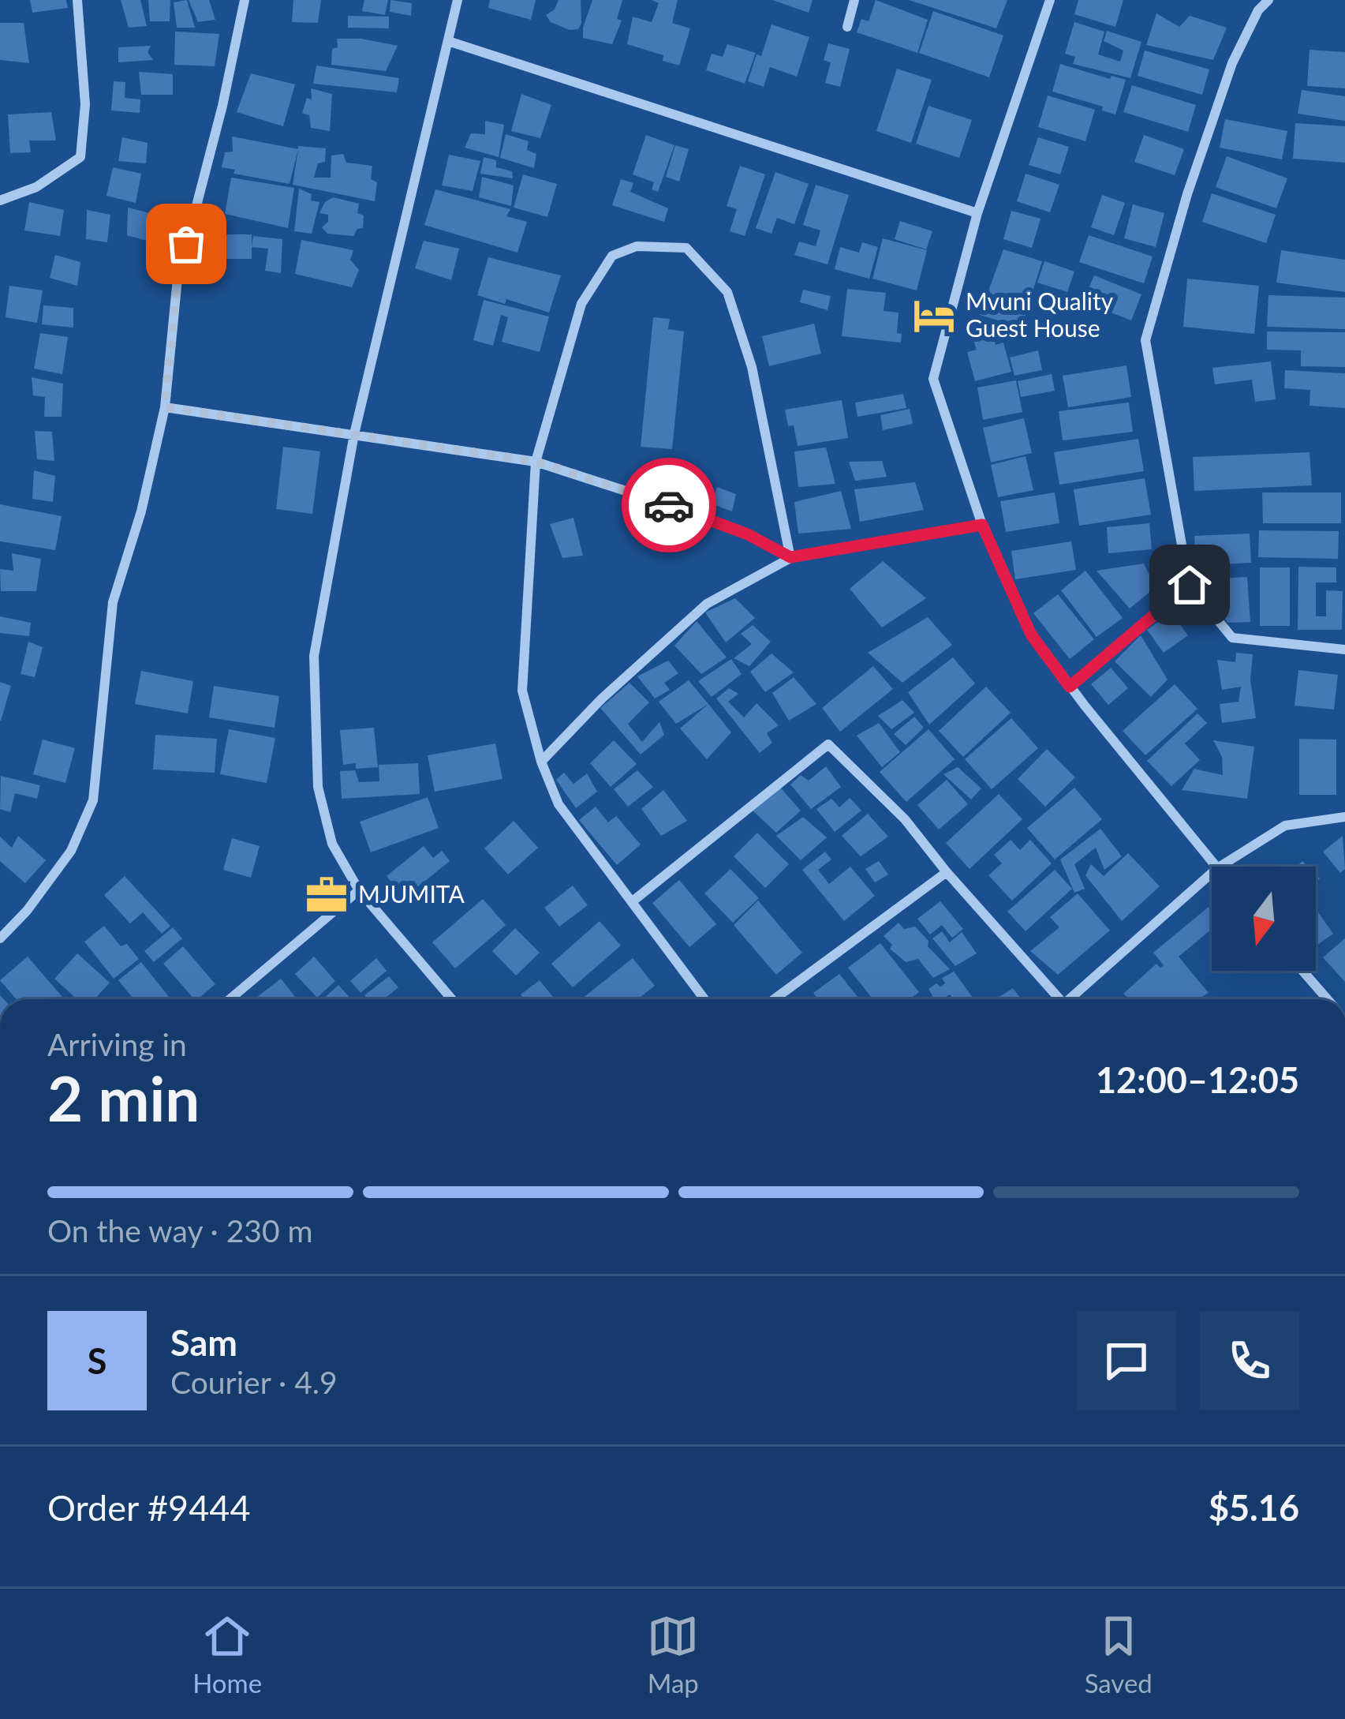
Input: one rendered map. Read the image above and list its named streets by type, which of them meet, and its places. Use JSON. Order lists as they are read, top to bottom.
{
  "places": {
    "hotel": ["Mvuni Quality Guest House"],
    "office": ["MJUMITA"]
  },
  "north": "bottom",
  "page": {
    "heading": ["2 min", "Arriving in", "12:00–12:05"],
    "panel": [
      "Sam",
      "Courier · 4.9",
      "Order #9444",
      "$5.16"
    ],
    "bar": "On the way · 230 m",
    "round": "S",
    "tabs": ["Home", "Map", "Saved"]
  }
}
